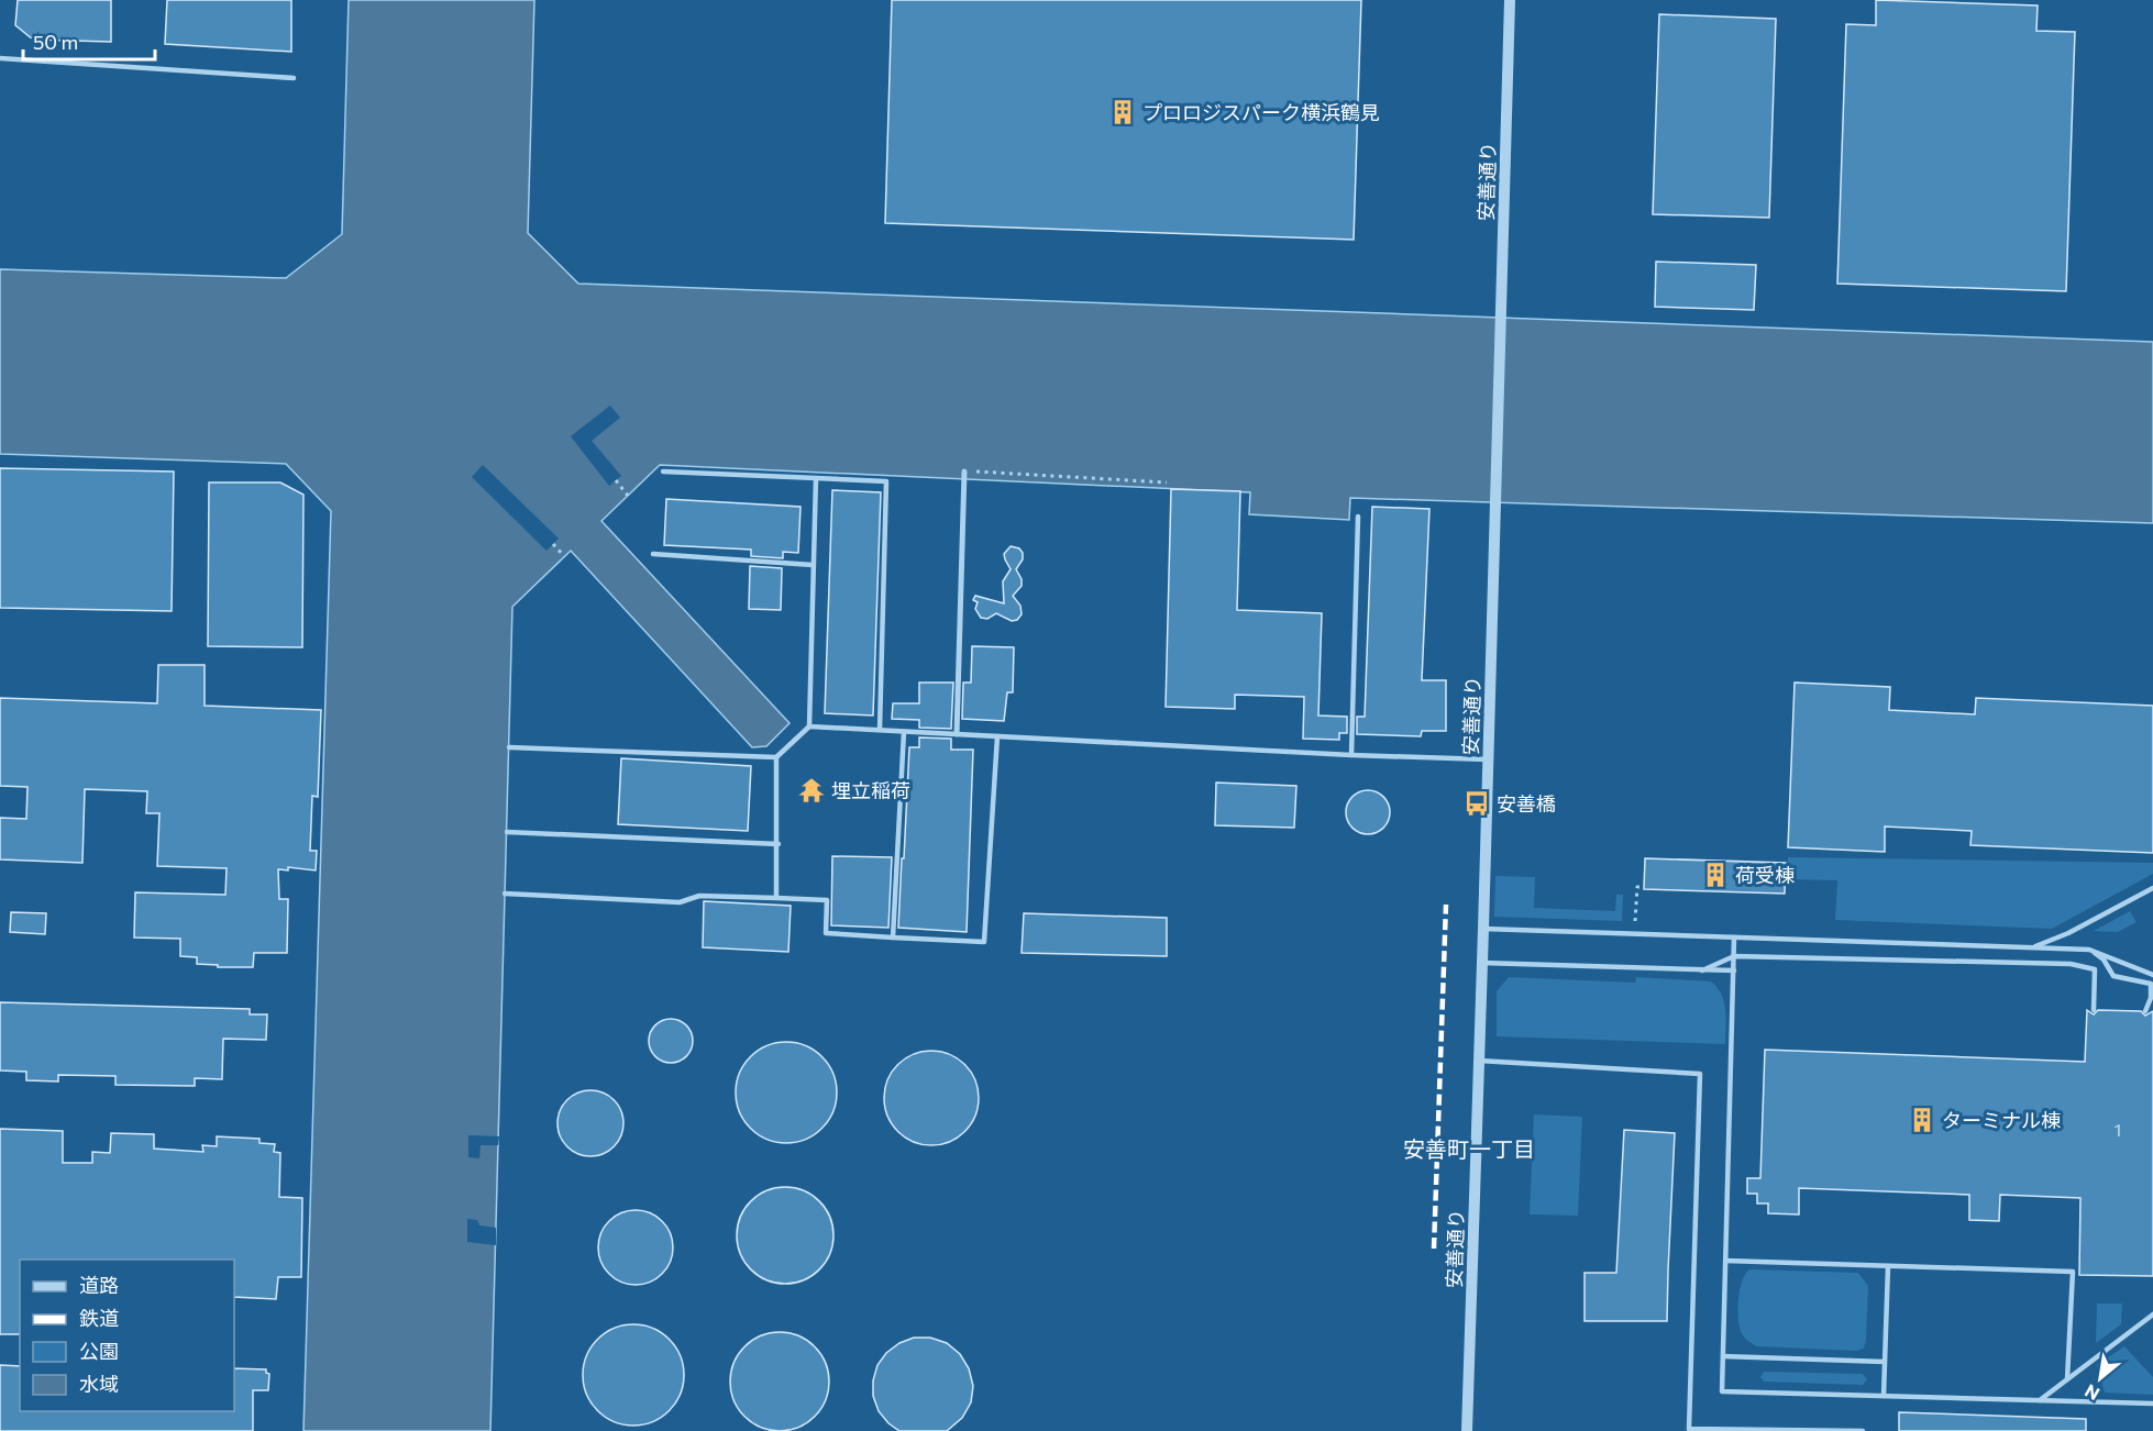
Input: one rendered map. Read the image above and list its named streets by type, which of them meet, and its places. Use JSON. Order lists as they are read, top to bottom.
{
  "streets": {
    "street": ["安善通り"]
  },
  "districts": ["安善町一丁目"],
  "places": {
    "building": ["プロロジスパーク横浜鶴見", "荷受棟", "ターミナル棟"],
    "temple": ["埋立稲荷"],
    "bus stop": ["安善橋"]
  },
  "house_numbers": ["1"],
  "legend": [
    "道路",
    "鉄道",
    "公園",
    "水域"
  ],
  "scale_bar": "50 m",
  "north": "bottom left"
}
